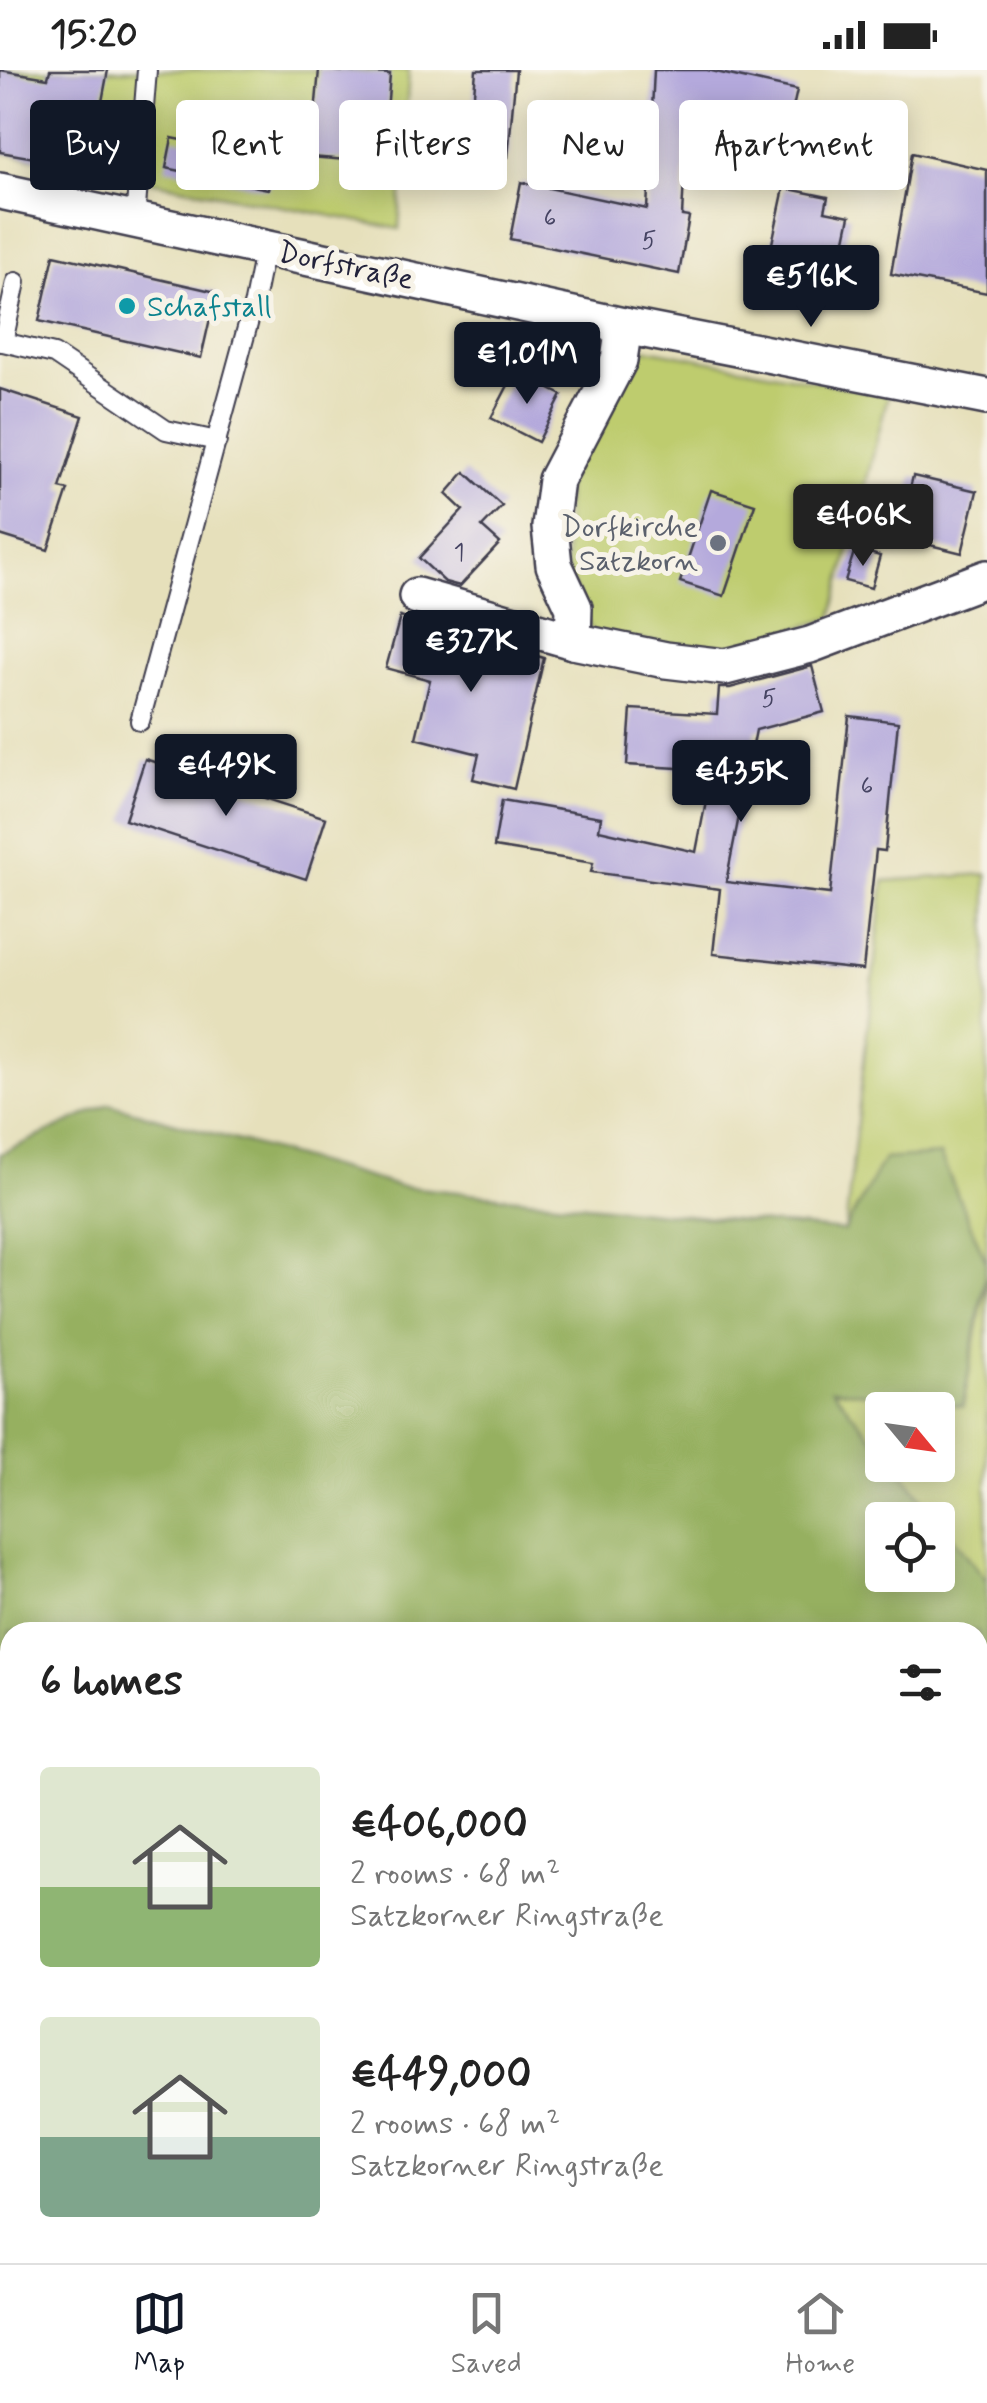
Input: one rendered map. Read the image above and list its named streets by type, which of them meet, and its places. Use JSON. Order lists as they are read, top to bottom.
{
  "streets": {
    "street": ["Dorfstraße"]
  },
  "places": ["Schafstall", "Dorfkirche Satzkorn"],
  "house_numbers": [
    "6",
    "5",
    "1",
    "5",
    "6"
  ],
  "north": "bottom right",
  "page": {
    "status": "15:20",
    "chip": [
      "Buy",
      "Rent",
      "Filters",
      "New",
      "Apartment"
    ],
    "price": [
      "€516K",
      "€1.01M",
      "€406K",
      "€327K",
      "€449K",
      "€435K"
    ],
    "heading": "6 homes",
    "list": [
      {
        "name": "€406,000",
        "note": "2 rooms · 68 m² · Satzkorner Ringstraße"
      },
      {
        "name": "€449,000",
        "note": "2 rooms · 68 m² · Satzkorner Ringstraße"
      }
    ],
    "tabs": ["Map", "Saved", "Home"]
  }
}
